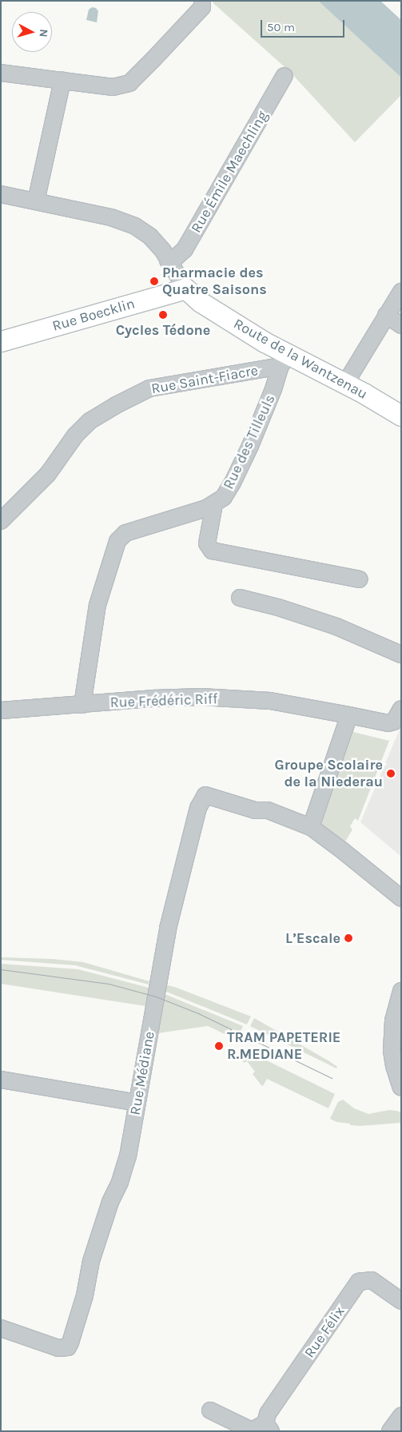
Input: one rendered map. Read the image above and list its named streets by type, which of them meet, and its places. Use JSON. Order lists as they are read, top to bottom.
{
  "streets": {
    "main road": ["Rue Boecklin", "Route de la Wantzenau"],
    "street": [
      "Rue Émile Maechling",
      "Rue Saint-Fiacre",
      "Rue des Tilleuls",
      "Rue Frédéric Riff",
      "Rue Médiane",
      "Rue Félix"
    ]
  },
  "crossings": [
    ["Rue Émile Maechling", "Route de la Wantzenau"],
    ["Rue Boecklin", "Route de la Wantzenau"],
    ["Route de la Wantzenau", "Rue Saint-Fiacre"],
    ["Route de la Wantzenau", "Rue des Tilleuls"],
    ["Rue Saint-Fiacre", "Rue des Tilleuls"],
    ["Rue des Tilleuls", "Rue Frédéric Riff"]
  ],
  "places": [
    "Pharmacie des Quatre Saisons",
    "Cycles Tédone",
    "Groupe Scolaire de la Niederau",
    "L’Escale",
    "TRAM PAPETERIE R.MEDIANE"
  ],
  "scale_bar": "50 m",
  "north": "right"
}
